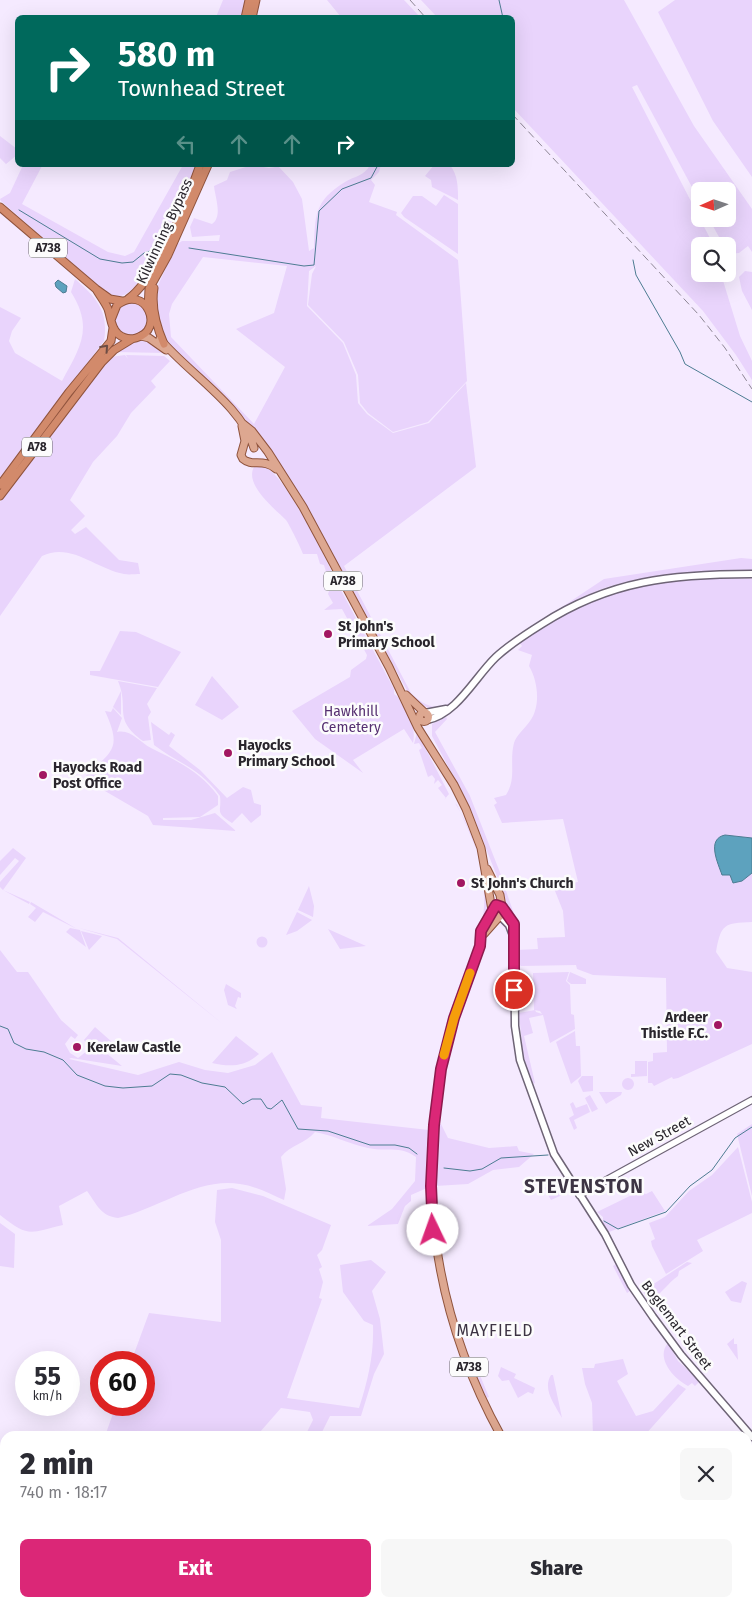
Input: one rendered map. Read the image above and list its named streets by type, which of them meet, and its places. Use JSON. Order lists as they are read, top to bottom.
{
  "streets": {
    "highway": ["Kilwinning Bypass", "A738", "A78"],
    "main road": ["Boglemart Street"],
    "street": ["New Street"]
  },
  "crossings": [
    ["Kilwinning Bypass", "A738"],
    ["Kilwinning Bypass", "A78"],
    ["A738", "A78"],
    ["A738", "Boglemart Street"],
    ["New Street", "Boglemart Street"]
  ],
  "districts": ["STEVENSTON", "MAYFIELD"],
  "parks": ["Hawkhill Cemetery"],
  "places": [
    "St John's Primary School",
    "Hayocks Primary School",
    "Hayocks Road Post Office",
    "St John's Church",
    "Ardeer Thistle F.C.",
    "Kerelaw Castle"
  ],
  "north": "left",
  "page": {
    "turn": ["580 m", "Townhead Street"],
    "speed": "55 km/h",
    "limit": "60",
    "heading": ["2 min", "740 m · 18:17"],
    "buttons": ["Exit", "Share"]
  }
}
